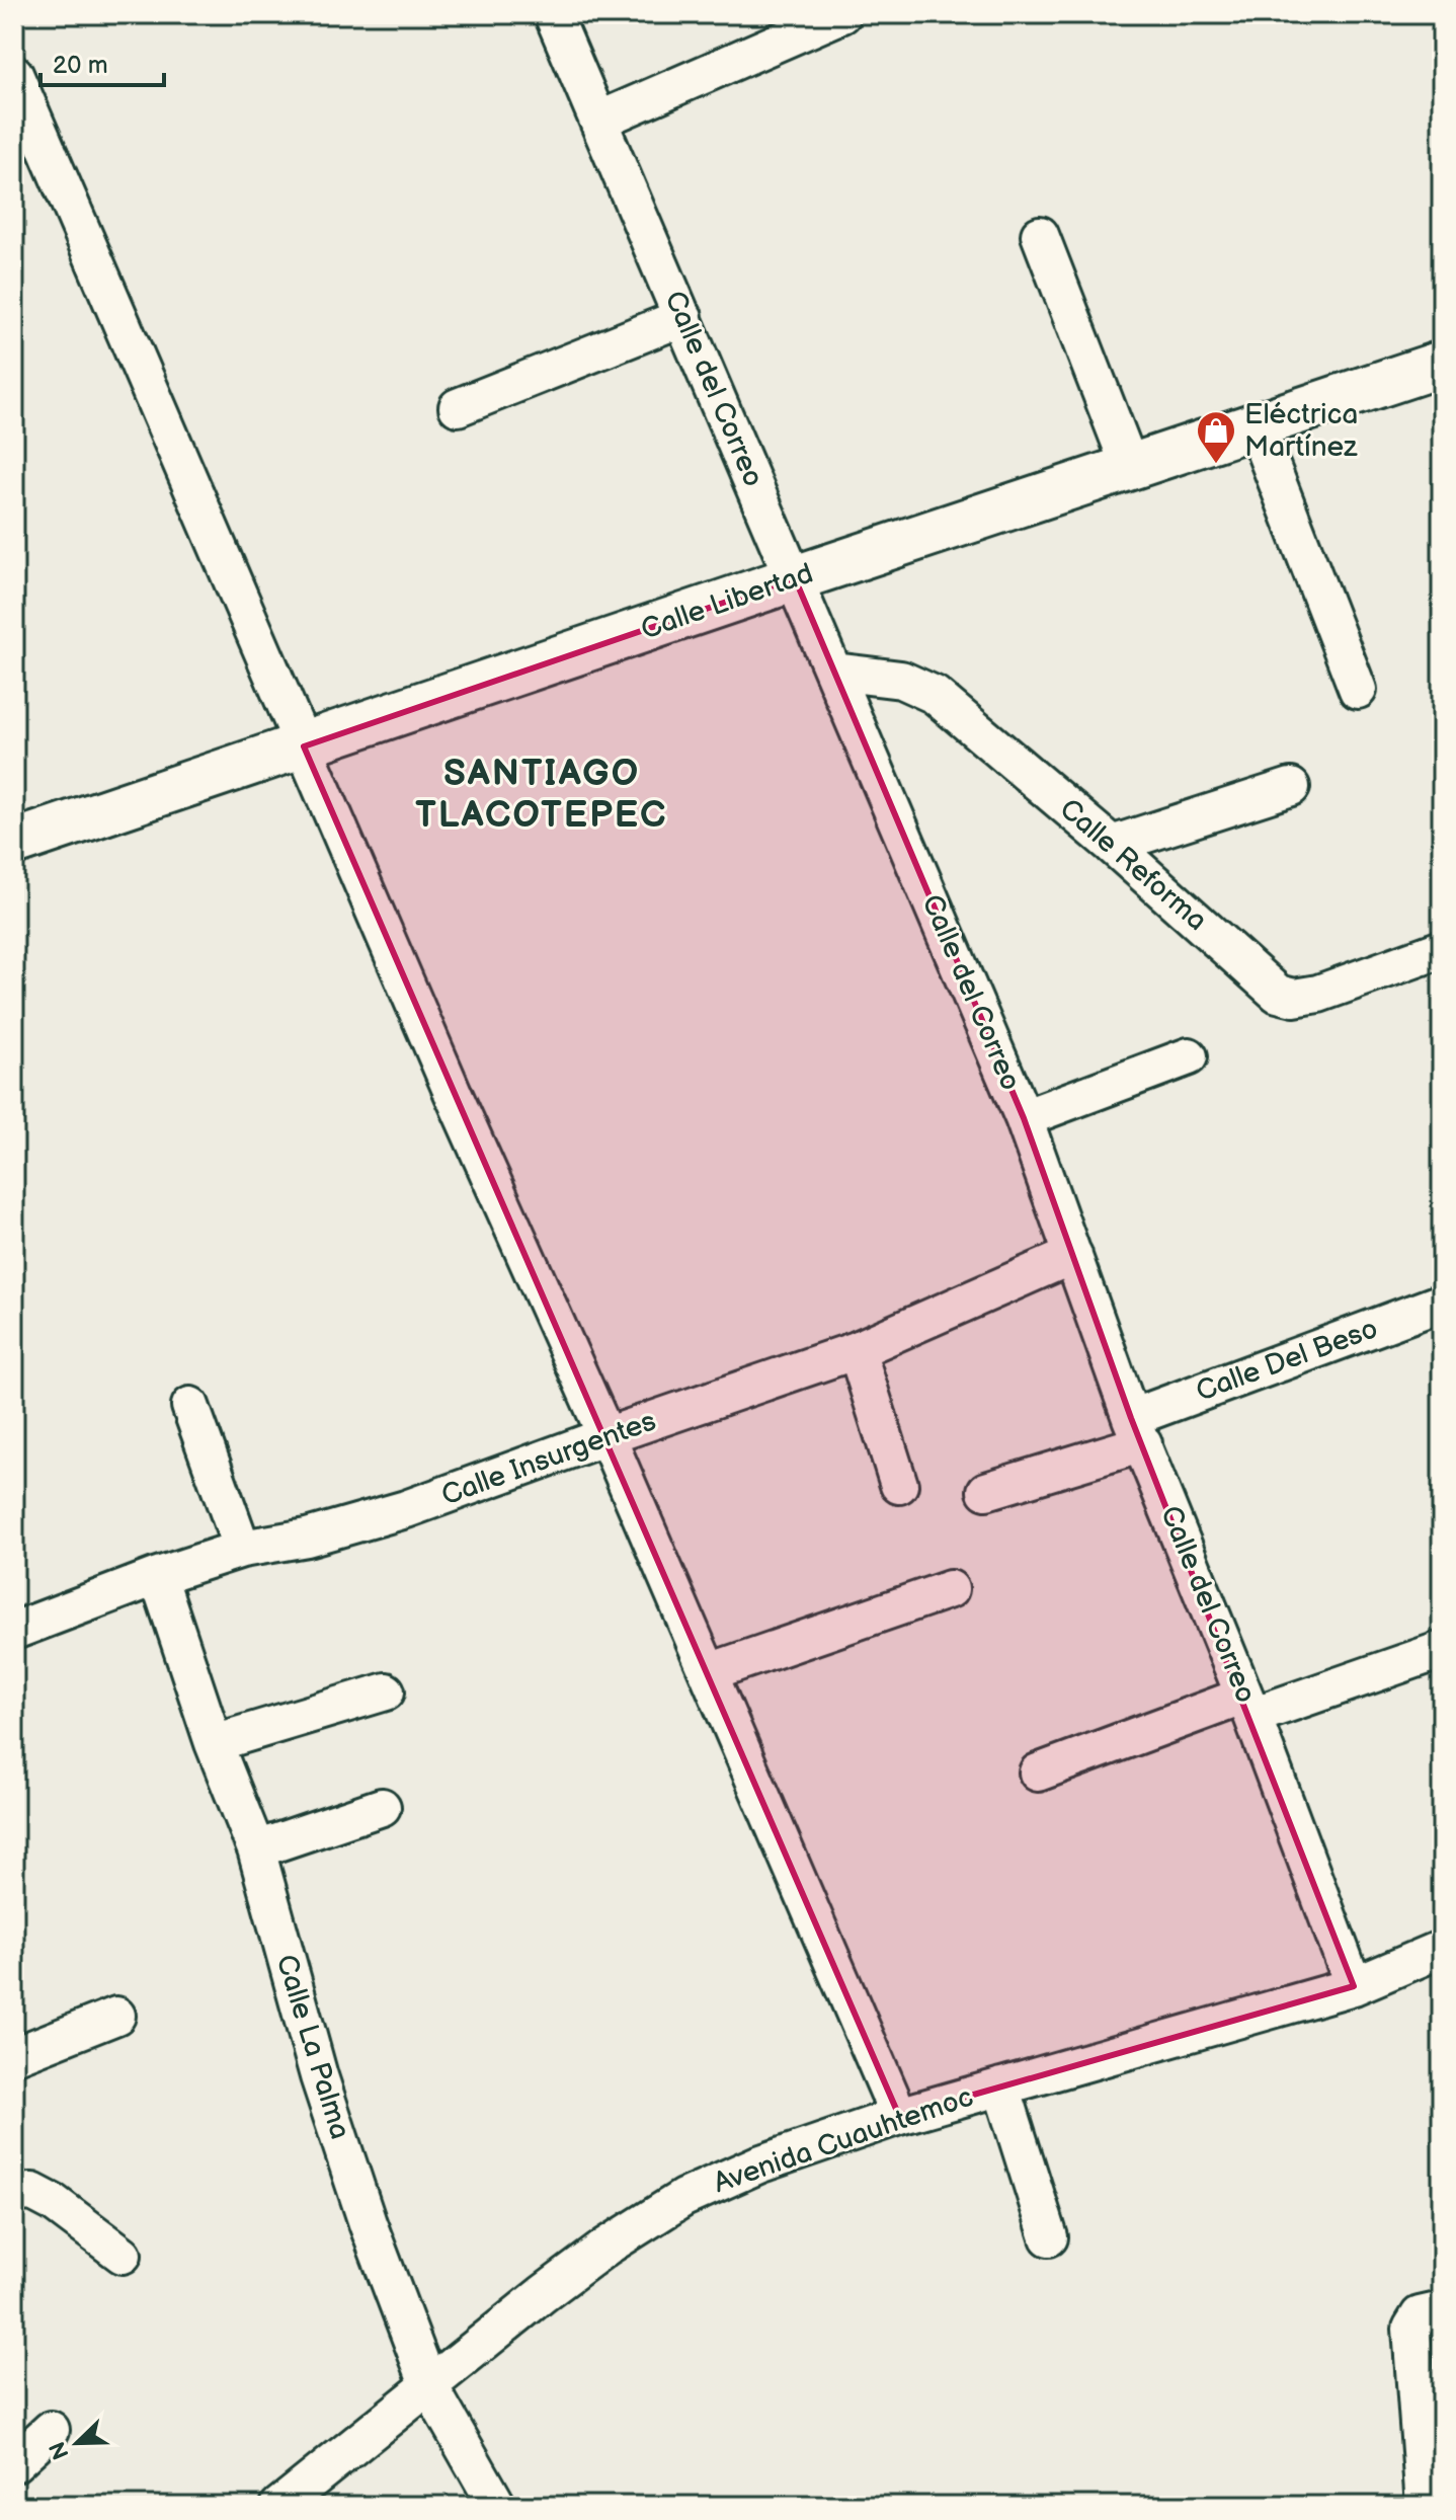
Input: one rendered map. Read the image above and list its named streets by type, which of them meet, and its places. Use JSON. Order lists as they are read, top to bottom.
{
  "streets": {
    "main road": ["Calle Libertad"],
    "street": [
      "Calle del Correo",
      "Calle Reforma",
      "Calle Del Beso",
      "Calle Insurgentes",
      "Calle La Palma",
      "Avenida Cuauhtemoc"
    ]
  },
  "crossings": [
    ["Calle del Correo", "Calle Libertad"],
    ["Calle del Correo", "Calle Reforma"],
    ["Calle del Correo", "Calle Del Beso"],
    ["Calle del Correo", "Calle Insurgentes"],
    ["Calle del Correo", "Avenida Cuauhtemoc"],
    ["Calle Insurgentes", "Calle La Palma"],
    ["Calle La Palma", "Avenida Cuauhtemoc"]
  ],
  "districts": ["SANTIAGO TLACOTEPEC"],
  "places": {
    "shop": ["Eléctrica Martínez"]
  },
  "scale_bar": "20 m",
  "north": "bottom left"
}
